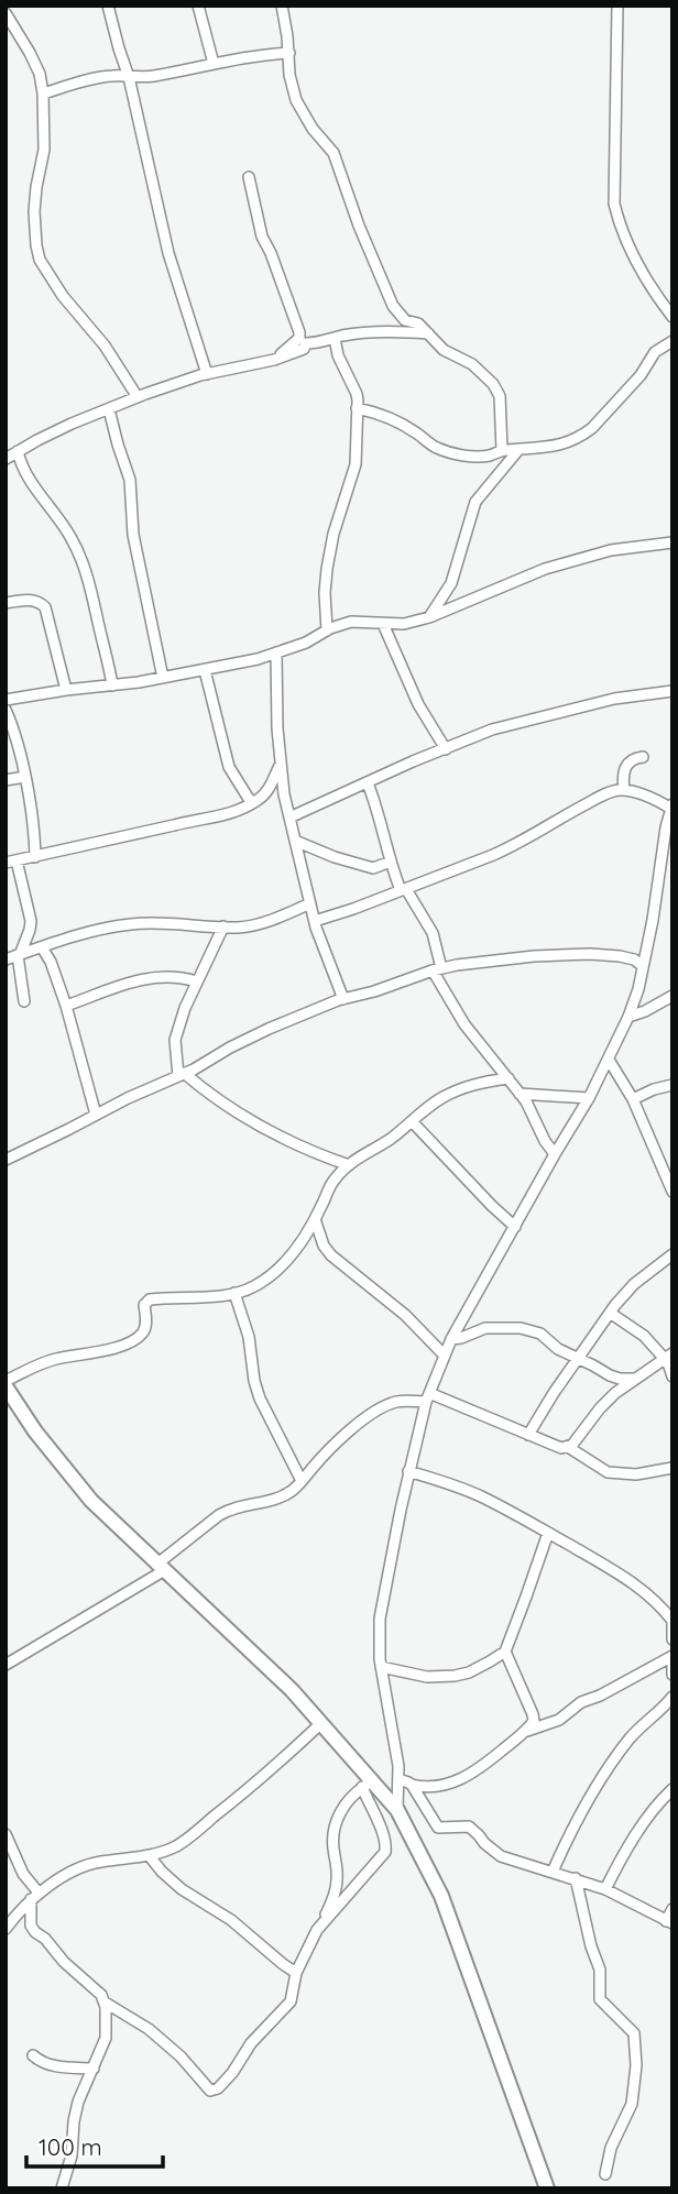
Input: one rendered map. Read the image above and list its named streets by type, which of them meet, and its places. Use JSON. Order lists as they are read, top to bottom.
{
  "scale_bar": "100 m"
}
